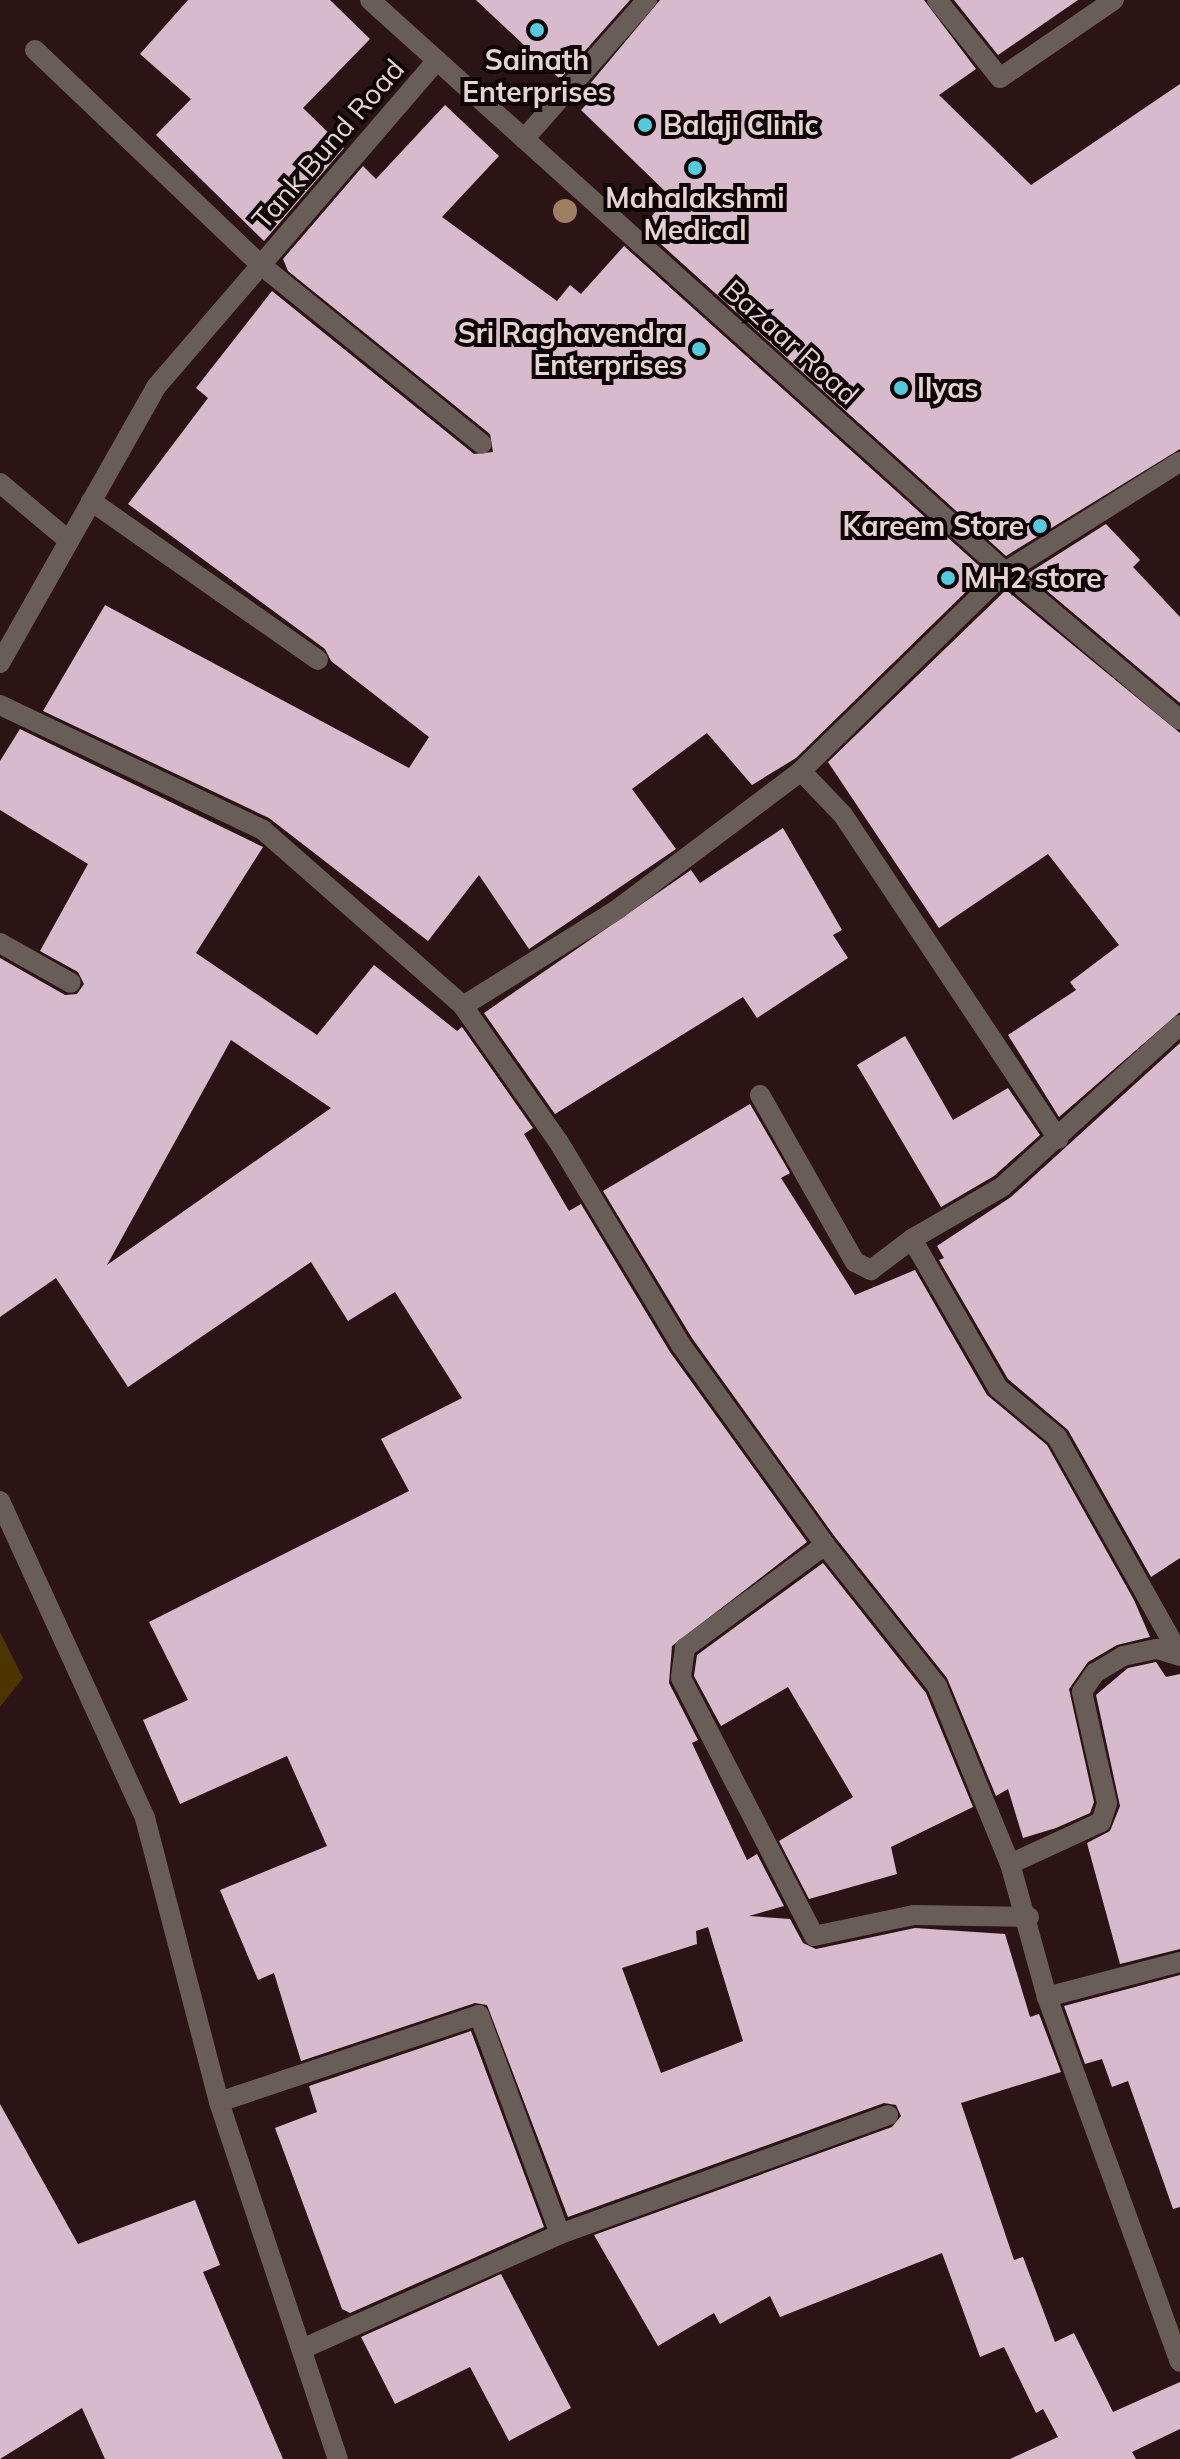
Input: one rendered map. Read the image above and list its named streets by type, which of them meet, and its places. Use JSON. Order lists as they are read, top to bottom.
{
  "streets": {
    "street": ["Tank Bund Road", "Bazaar Road"]
  },
  "crossings": [
    ["Tank Bund Road", "Bazaar Road"]
  ],
  "places": [
    "Sainath Enterprises",
    "Balaji Clinic",
    "Mahalakshmi Medical",
    "Sri Raghavendra Enterprises",
    "Ilyas",
    "Kareem Store",
    "MH2 store"
  ]
}
